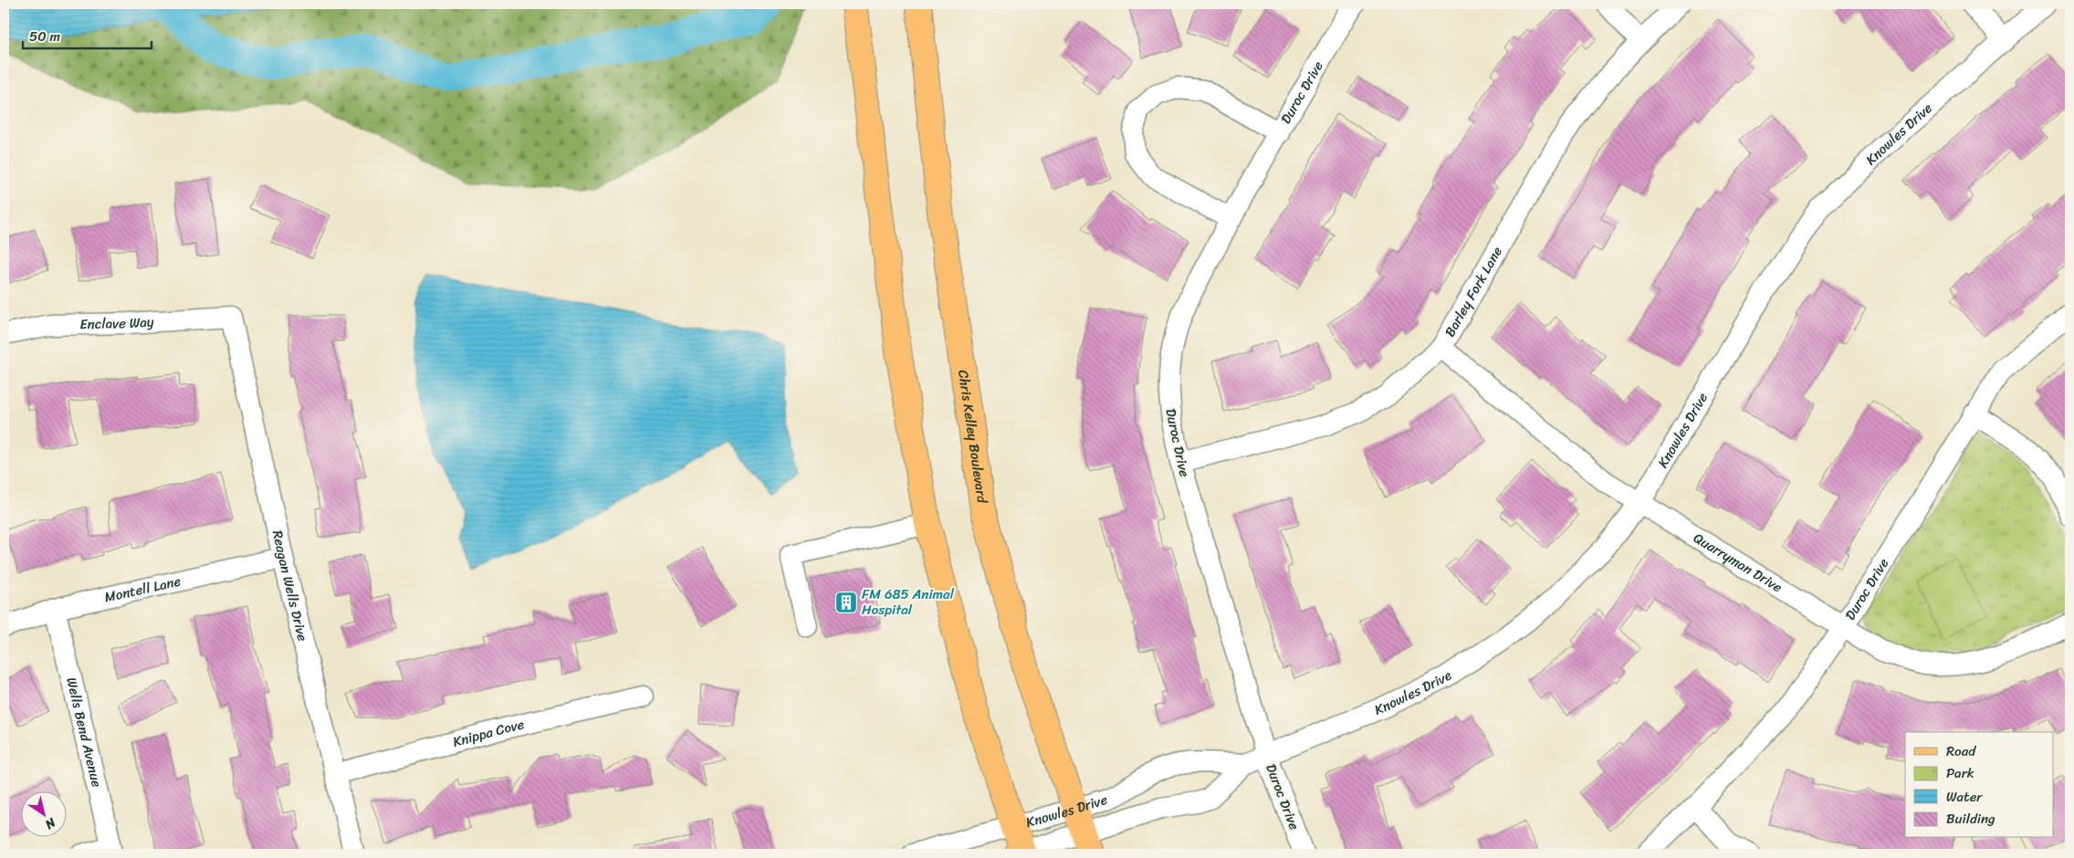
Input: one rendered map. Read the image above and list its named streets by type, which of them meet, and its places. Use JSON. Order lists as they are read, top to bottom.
{
  "streets": {
    "main road": ["Chris Kelley Boulevard"],
    "street": [
      "Duroc Drive",
      "Knowles Drive",
      "Barley Fork Lane",
      "Enclave Way",
      "Quarryman Drive",
      "Reagan Wells Drive",
      "Montell Lane",
      "Wells Bend Avenue",
      "Knippa Cove"
    ]
  },
  "crossings": [
    ["Duroc Drive", "Knowles Drive"],
    ["Duroc Drive", "Barley Fork Lane"],
    ["Duroc Drive", "Quarryman Drive"],
    ["Knowles Drive", "Chris Kelley Boulevard"],
    ["Knowles Drive", "Quarryman Drive"],
    ["Barley Fork Lane", "Quarryman Drive"],
    ["Enclave Way", "Reagan Wells Drive"],
    ["Reagan Wells Drive", "Montell Lane"],
    ["Reagan Wells Drive", "Knippa Cove"],
    ["Montell Lane", "Wells Bend Avenue"]
  ],
  "places": {
    "building": ["FM 685 Animal Hospital"]
  },
  "legend": [
    "Road",
    "Park",
    "Water",
    "Building"
  ],
  "scale_bar": "50 m",
  "north": "bottom right"
}
